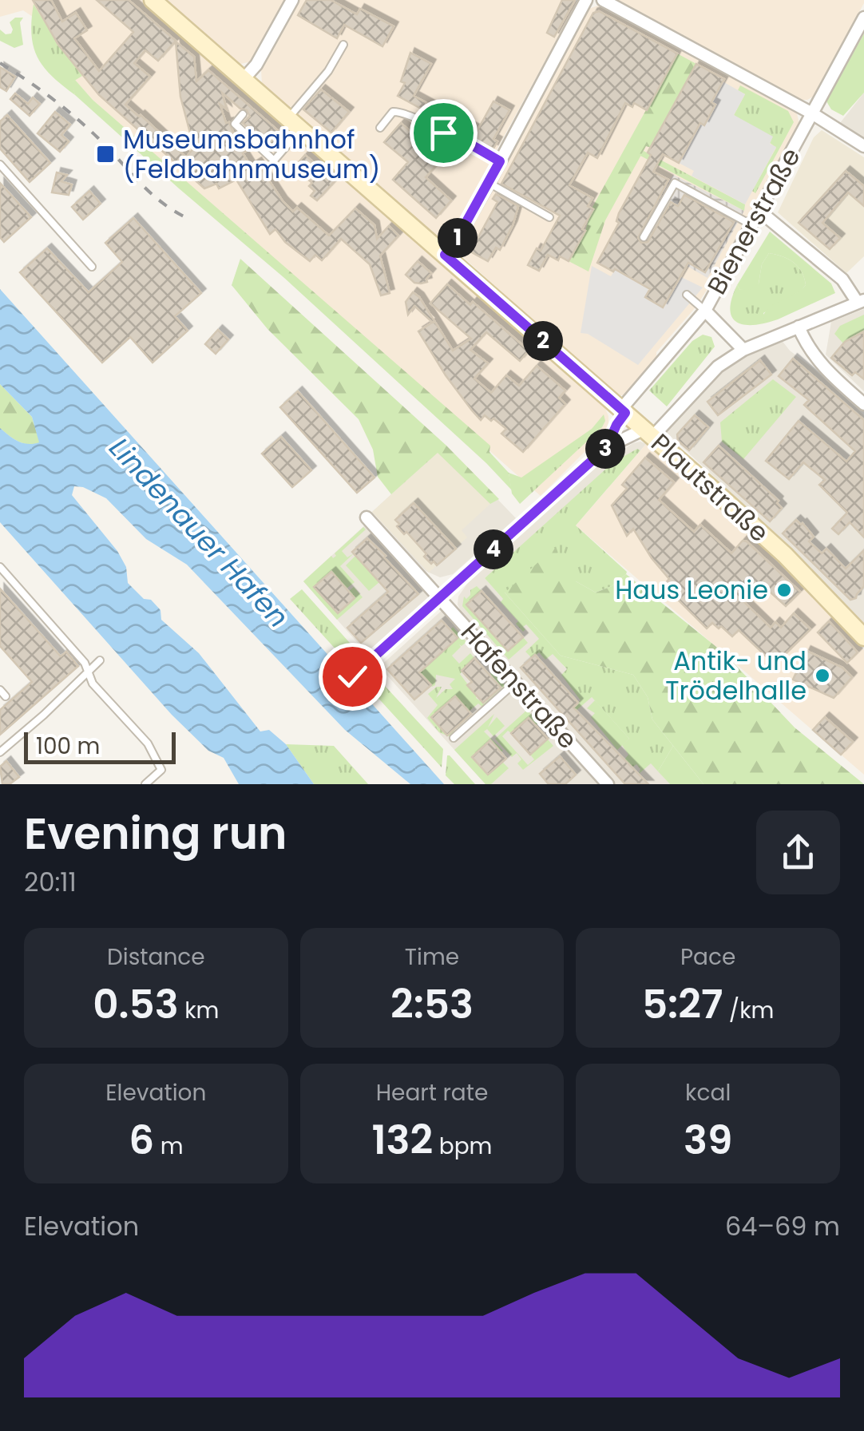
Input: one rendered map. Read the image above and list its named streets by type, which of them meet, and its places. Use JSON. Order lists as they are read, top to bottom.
{
  "streets": {
    "main road": ["Plautstraße"],
    "street": ["Bienerstraße", "Hafenstraße"]
  },
  "crossings": [
    ["Bienerstraße", "Plautstraße"]
  ],
  "water": ["Lindenauer Hafen"],
  "places": {
    "transit": ["Museumsbahnhof (Feldbahnmuseum)"],
    "other": ["Haus Leonie", "Antik- und Trödelhalle"]
  },
  "scale_bar": "100 m",
  "page": {
    "pins": [
      "1",
      "2",
      "3",
      "4"
    ],
    "scale": "100 m",
    "heading": ["Evening run", "20:11"],
    "stats": [
      ["Distance", "0.53 km"],
      ["Time", "2:53"],
      ["Pace", "5:27 /km"],
      ["Elevation", "6 m"],
      ["Heart rate", "132 bpm"],
      ["kcal", "39"]
    ],
    "chart": ["Elevation", "64–69 m"]
  }
}
